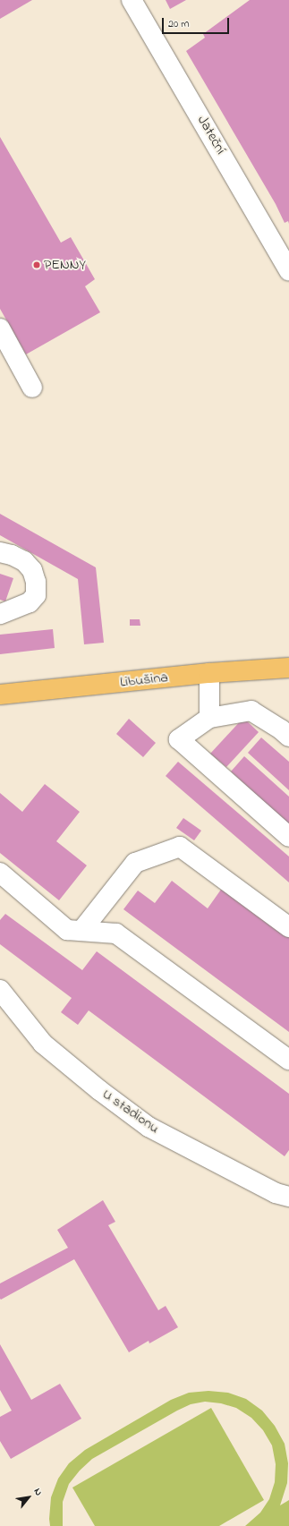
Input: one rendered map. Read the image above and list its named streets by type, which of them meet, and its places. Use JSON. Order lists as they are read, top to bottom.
{
  "streets": {
    "main road": ["Libušina"],
    "street": ["Jateční", "U stadionu"]
  },
  "places": ["PENNY"],
  "scale_bar": "20 m",
  "north": "top right"
}
